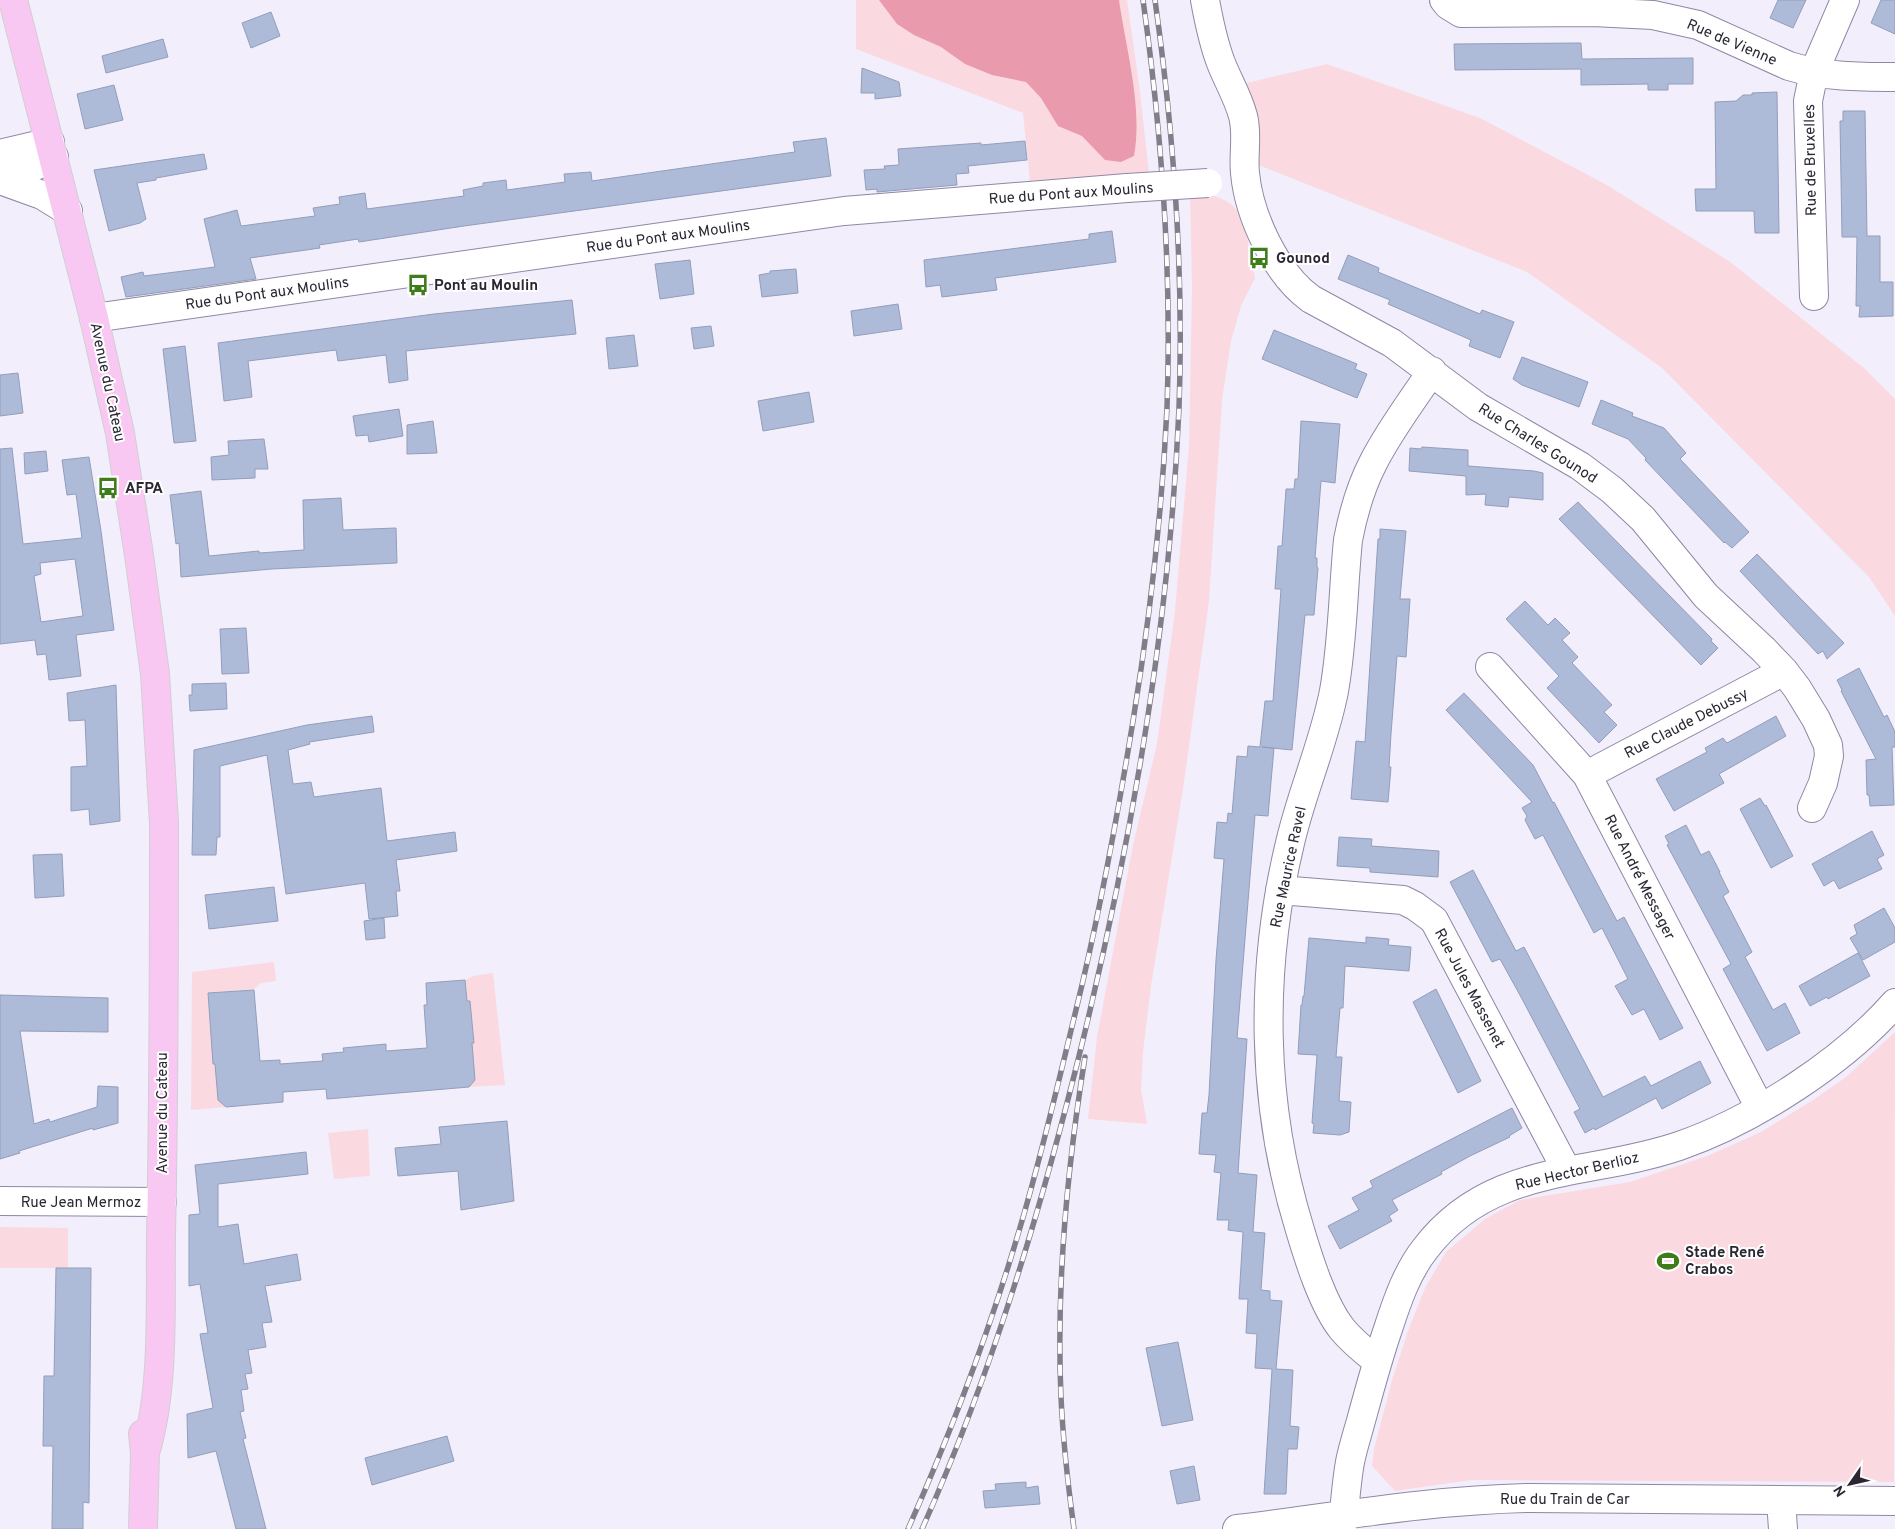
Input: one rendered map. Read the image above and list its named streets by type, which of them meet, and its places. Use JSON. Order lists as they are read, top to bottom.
{
  "streets": {
    "main road": ["Avenue du Cateau"],
    "street": [
      "Rue de Vienne",
      "Rue de Bruxelles",
      "Rue du Pont aux Moulins",
      "Rue Charles Gounod",
      "Rue Claude Debussy",
      "Rue Maurice Ravel",
      "Rue André Messager",
      "Rue Jules Massenet",
      "Rue Hector Berlioz",
      "Rue Jean Mermoz",
      "Rue du Train de Car"
    ]
  },
  "crossings": [
    ["Rue de Vienne", "Rue de Bruxelles"],
    ["Rue du Pont aux Moulins", "Avenue du Cateau"],
    ["Rue du Pont aux Moulins", "Rue Charles Gounod"],
    ["Avenue du Cateau", "Rue Jean Mermoz"],
    ["Rue Charles Gounod", "Rue Claude Debussy"],
    ["Rue Charles Gounod", "Rue Maurice Ravel"],
    ["Rue Claude Debussy", "Rue André Messager"],
    ["Rue Maurice Ravel", "Rue Jules Massenet"],
    ["Rue Maurice Ravel", "Rue Hector Berlioz"],
    ["Rue André Messager", "Rue Hector Berlioz"],
    ["Rue Jules Massenet", "Rue Hector Berlioz"],
    ["Rue Hector Berlioz", "Rue du Train de Car"]
  ],
  "places": {
    "bus stop": ["Gounod", "Pont au Moulin", "AFPA"],
    "sports": ["Stade René Crabos"]
  },
  "north": "bottom left"
}
